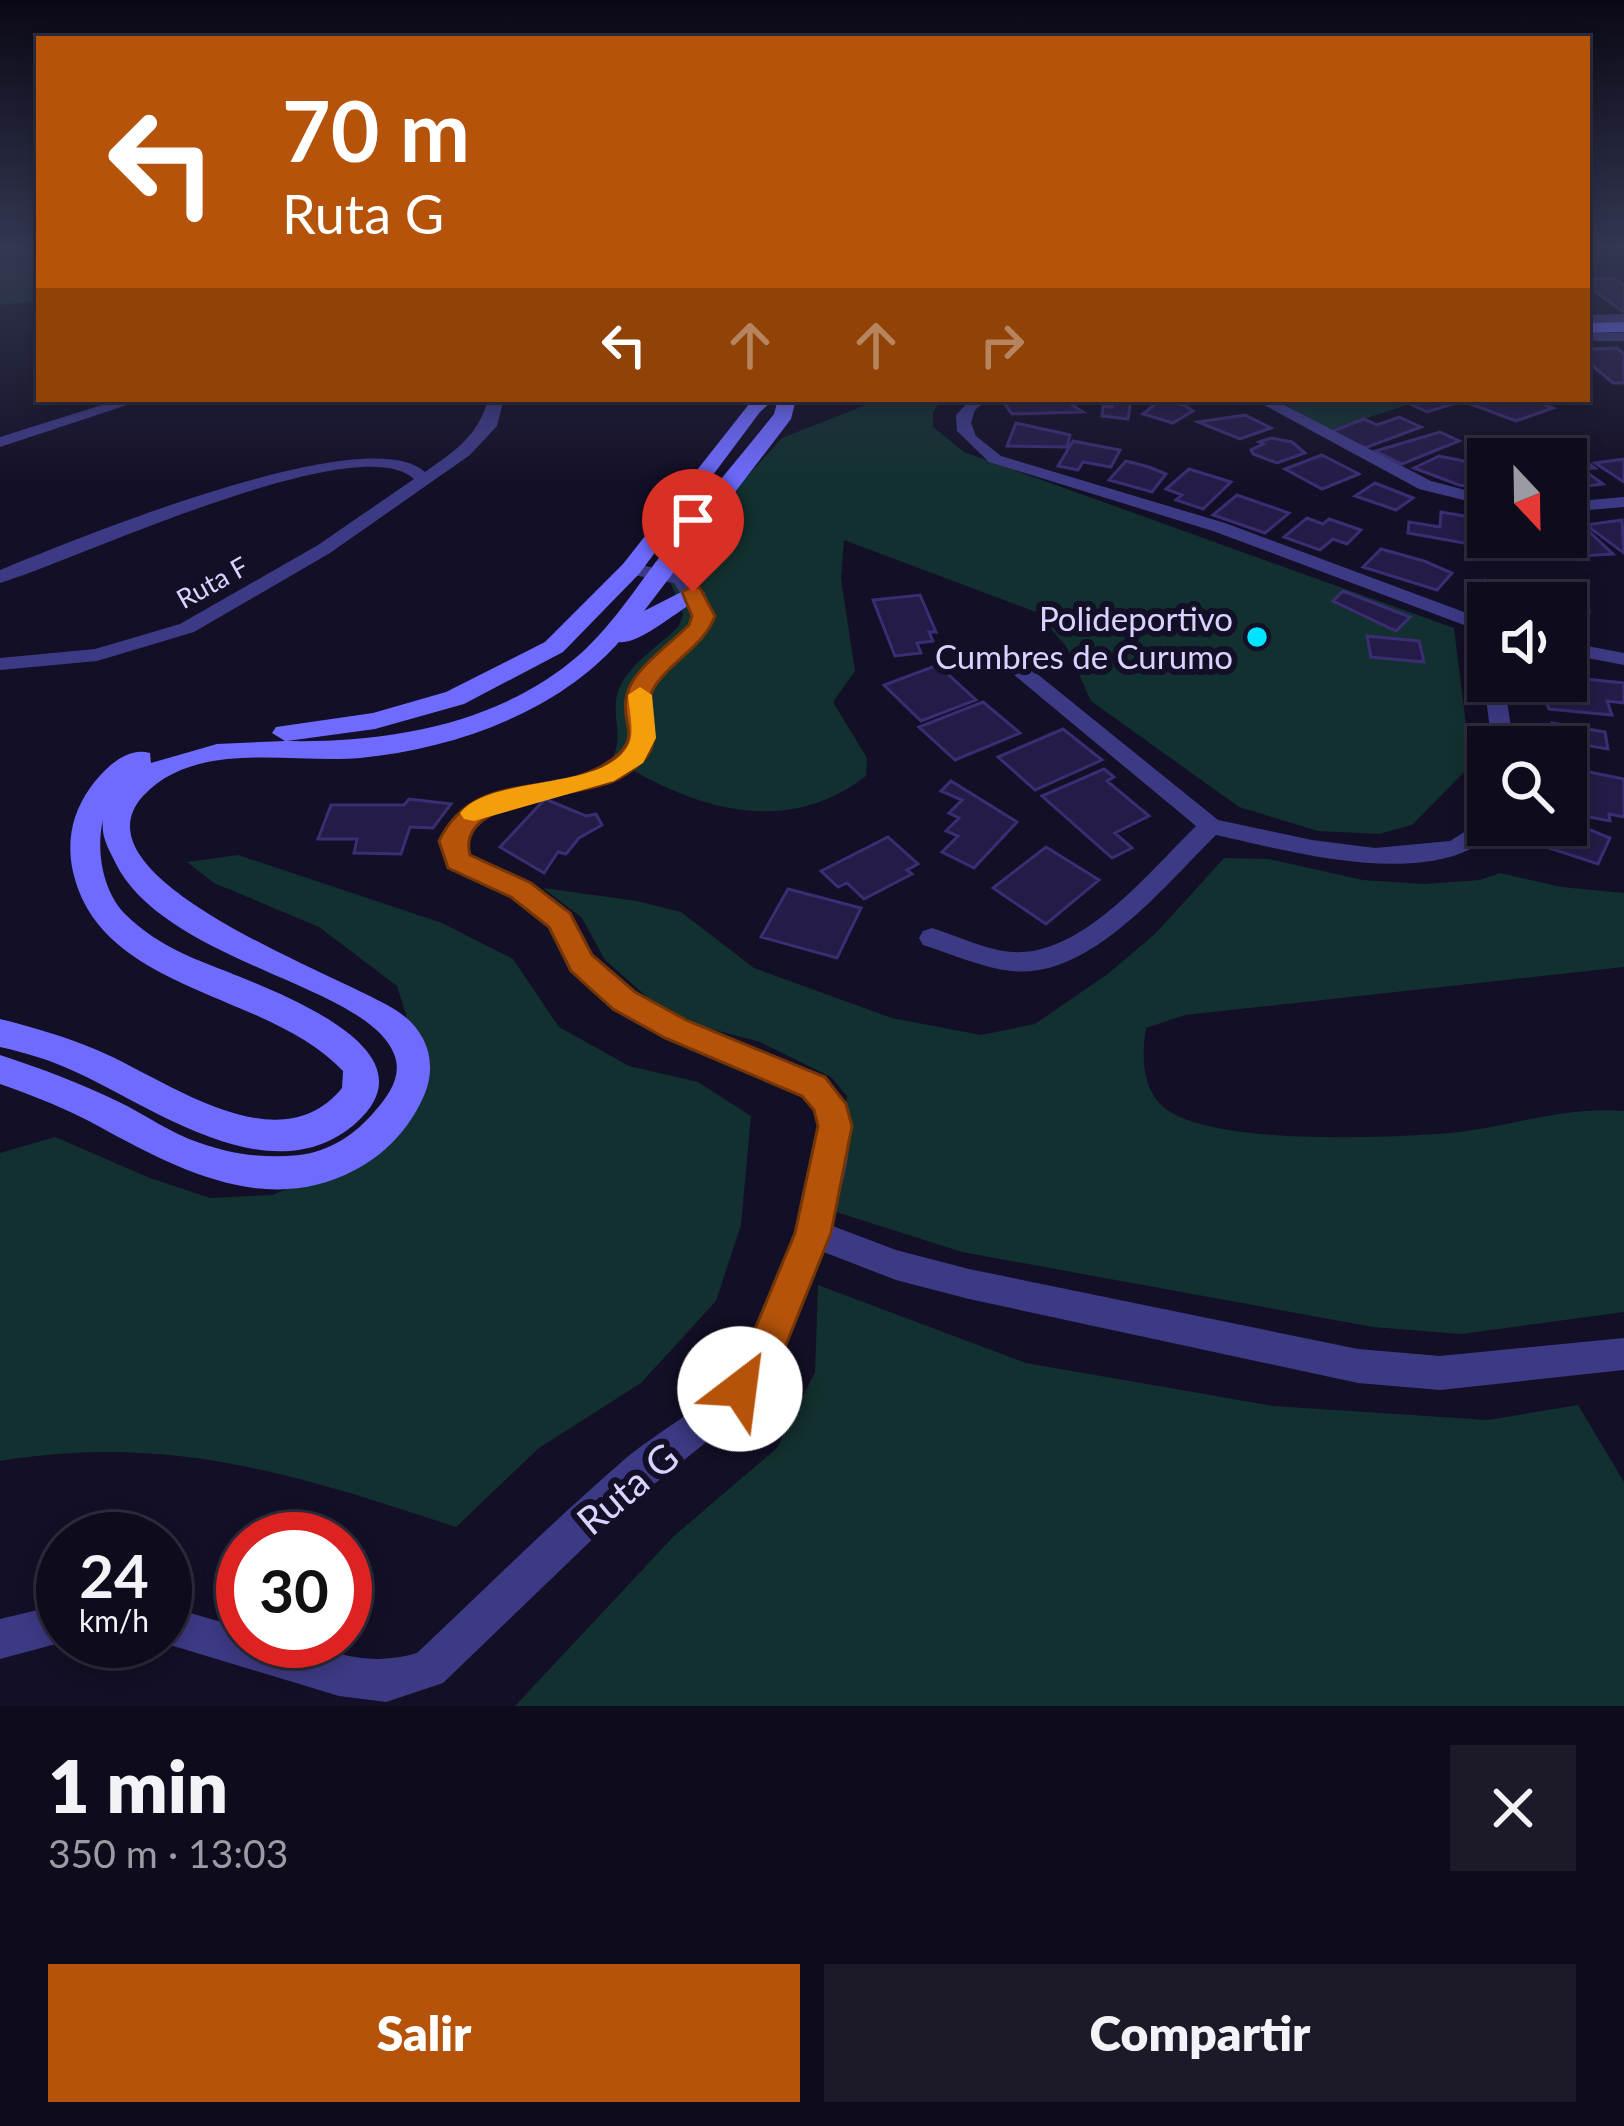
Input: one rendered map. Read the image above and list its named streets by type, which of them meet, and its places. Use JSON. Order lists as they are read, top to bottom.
{
  "streets": {
    "street": ["Ruta F", "Ruta G"]
  },
  "places": ["Polideportivo Cumbres de Curumo"],
  "north": "bottom",
  "page": {
    "turn": ["70 m", "Ruta G"],
    "speed": "24 km/h",
    "limit": "30",
    "heading": ["1 min", "350 m · 13:03"],
    "buttons": ["Salir", "Compartir"]
  }
}
